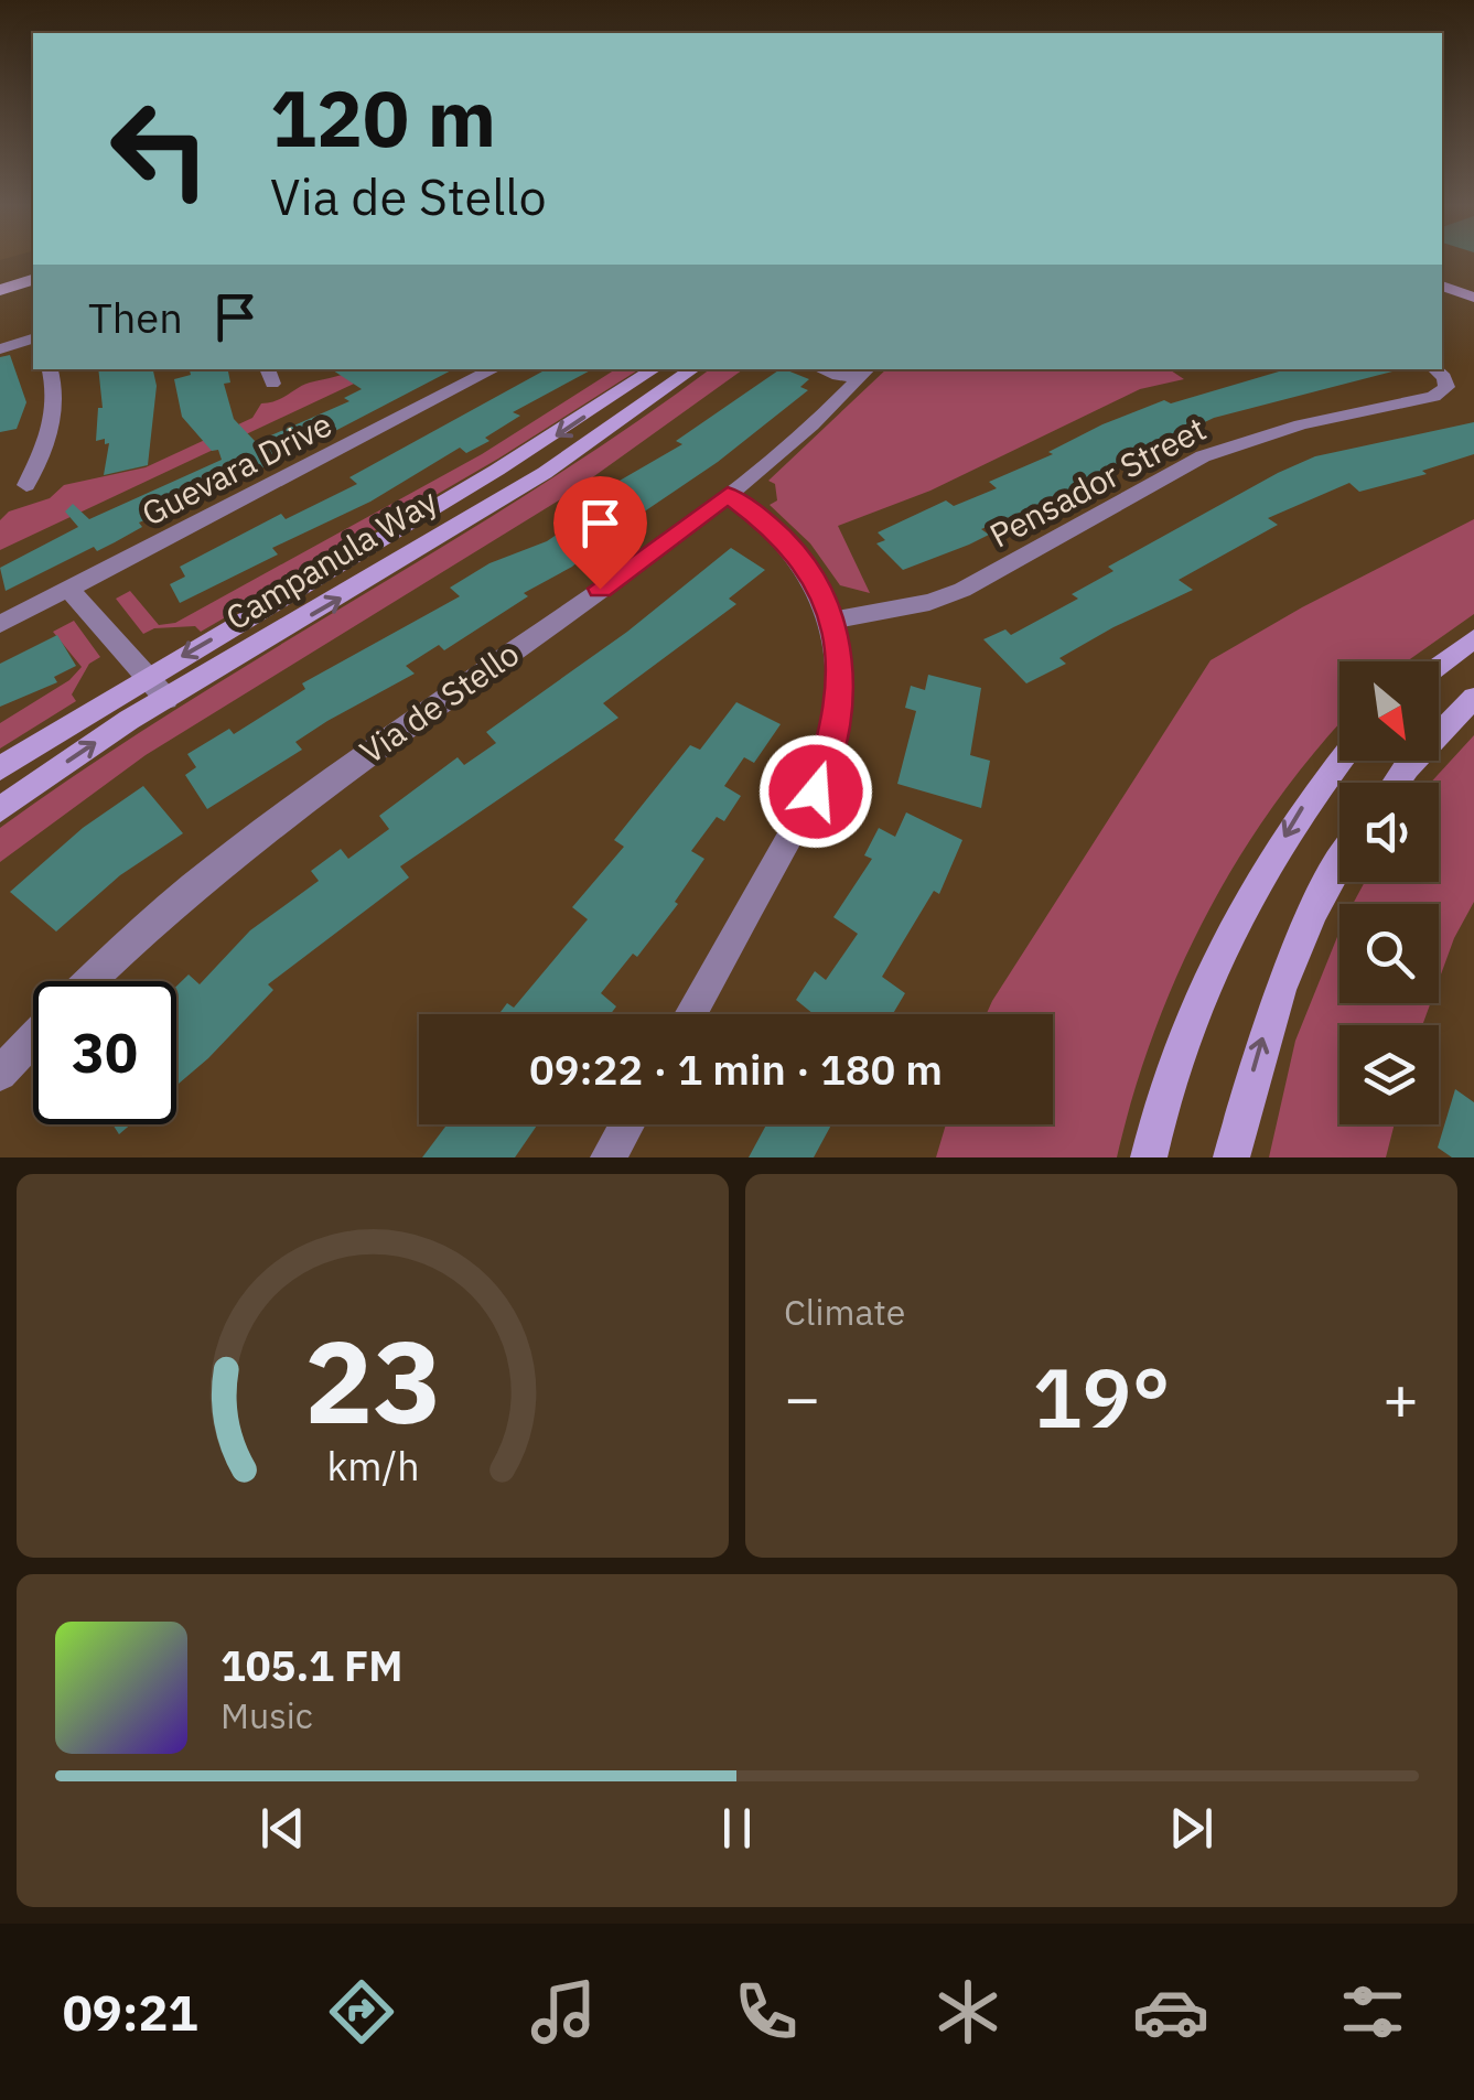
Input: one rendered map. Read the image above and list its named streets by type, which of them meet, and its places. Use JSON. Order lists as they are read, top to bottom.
{
  "streets": {
    "street": [
      "Guevara Drive",
      "Pensador Street",
      "Campanula Way",
      "Via de Stello"
    ]
  },
  "north": "bottom right",
  "page": {
    "turn": ["120 m", "Via de Stello"],
    "then": "Then",
    "limit": "30",
    "trip": "09:22 · 1 min · 180 m",
    "tile": "Climate",
    "heat": ["−", "19°", "+"],
    "song": ["105.1 FM", "Music"],
    "tabs": "09:21",
    "gauge": ["23", "km/h"]
  }
}
